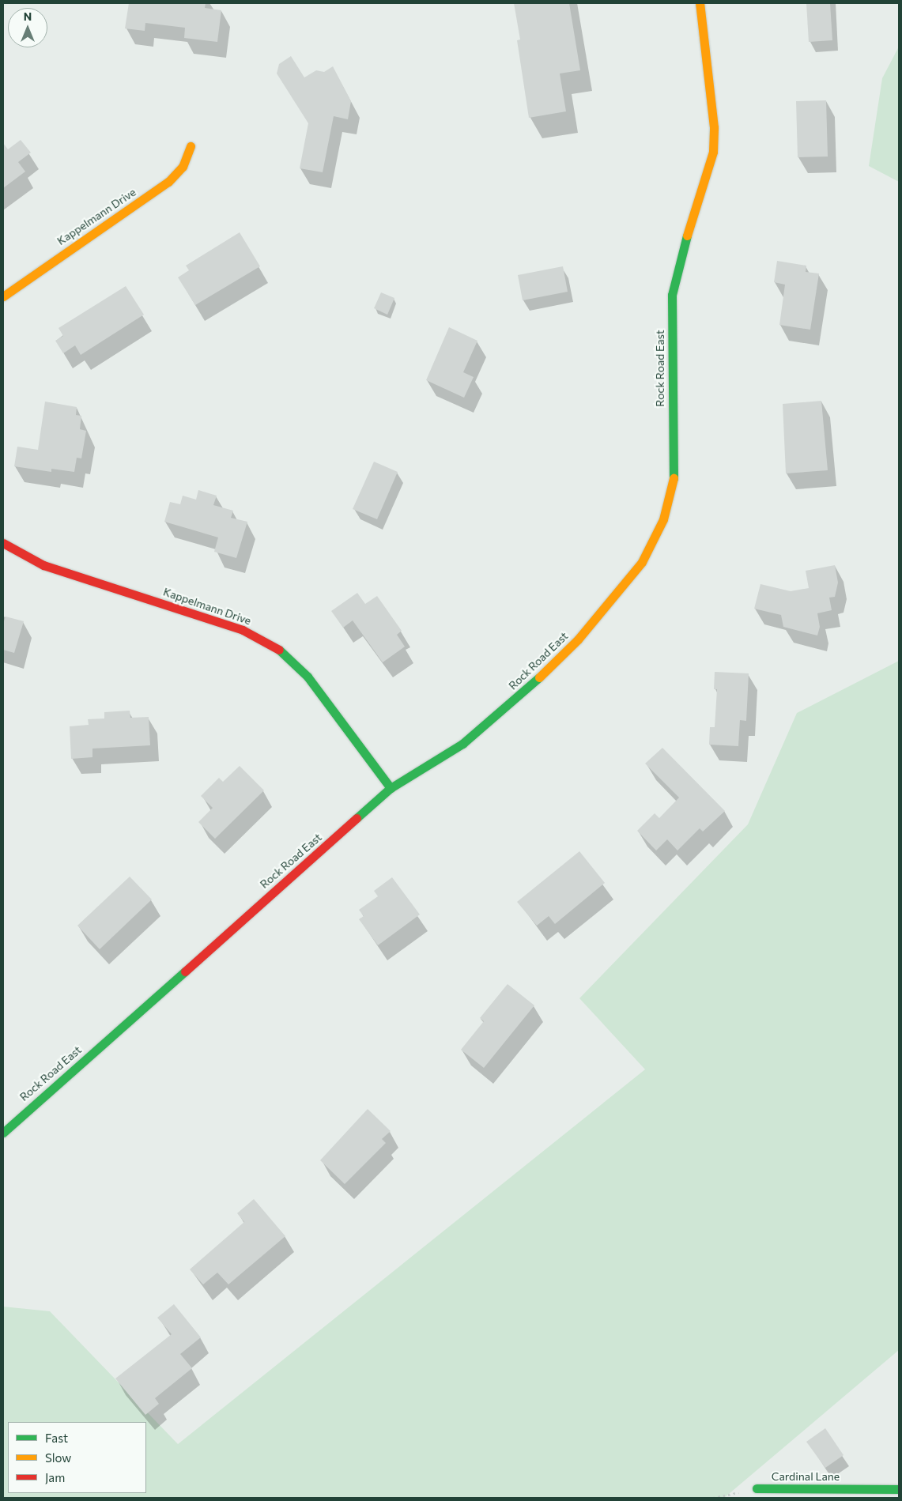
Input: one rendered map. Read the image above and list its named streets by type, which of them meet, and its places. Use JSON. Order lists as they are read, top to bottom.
{
  "streets": {
    "street": ["Kappelmann Drive", "Rock Road East", "Cardinal Lane"]
  },
  "crossings": [
    ["Kappelmann Drive", "Rock Road East"]
  ],
  "legend": ["Fast", "Slow", "Jam"],
  "north": "top"
}
